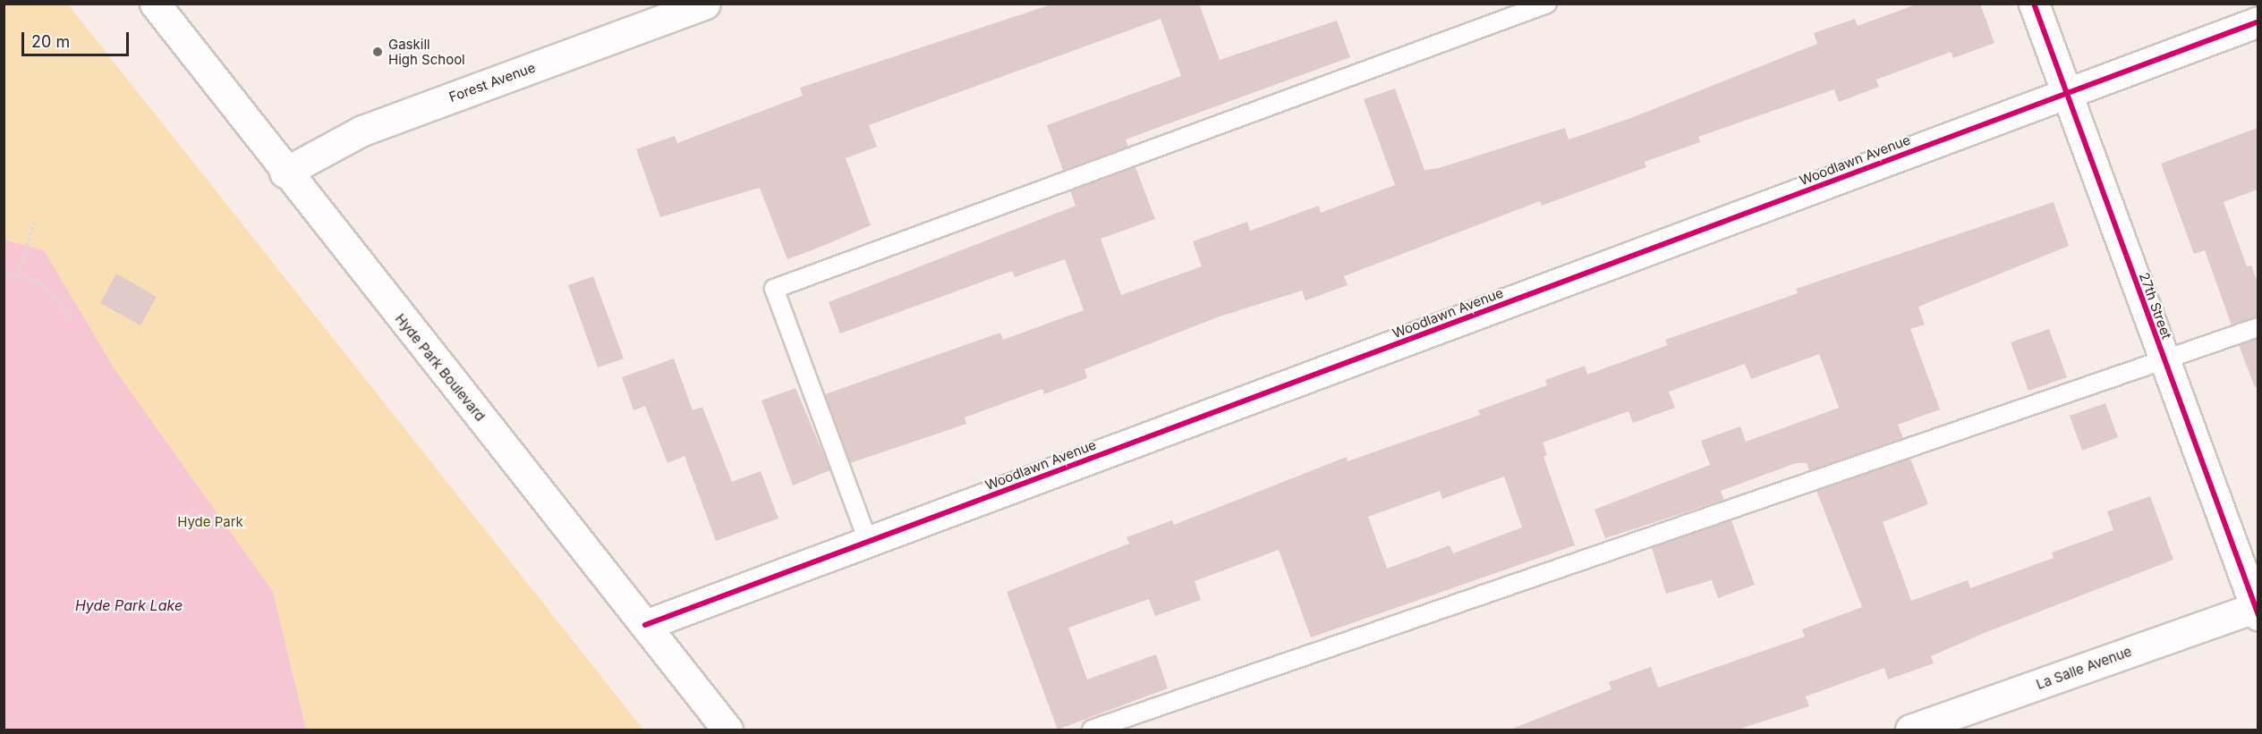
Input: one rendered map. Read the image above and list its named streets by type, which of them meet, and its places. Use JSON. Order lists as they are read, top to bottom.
{
  "streets": {
    "street": [
      "Forest Avenue",
      "Woodlawn Avenue",
      "27th Street",
      "Hyde Park Boulevard",
      "La Salle Avenue"
    ]
  },
  "crossings": [
    ["Forest Avenue", "Hyde Park Boulevard"],
    ["Woodlawn Avenue", "27th Street"],
    ["Woodlawn Avenue", "Hyde Park Boulevard"],
    ["27th Street", "La Salle Avenue"]
  ],
  "water": ["Hyde Park Lake"],
  "parks": ["Hyde Park"],
  "places": ["Gaskill High School"],
  "scale_bar": "20 m"
}
